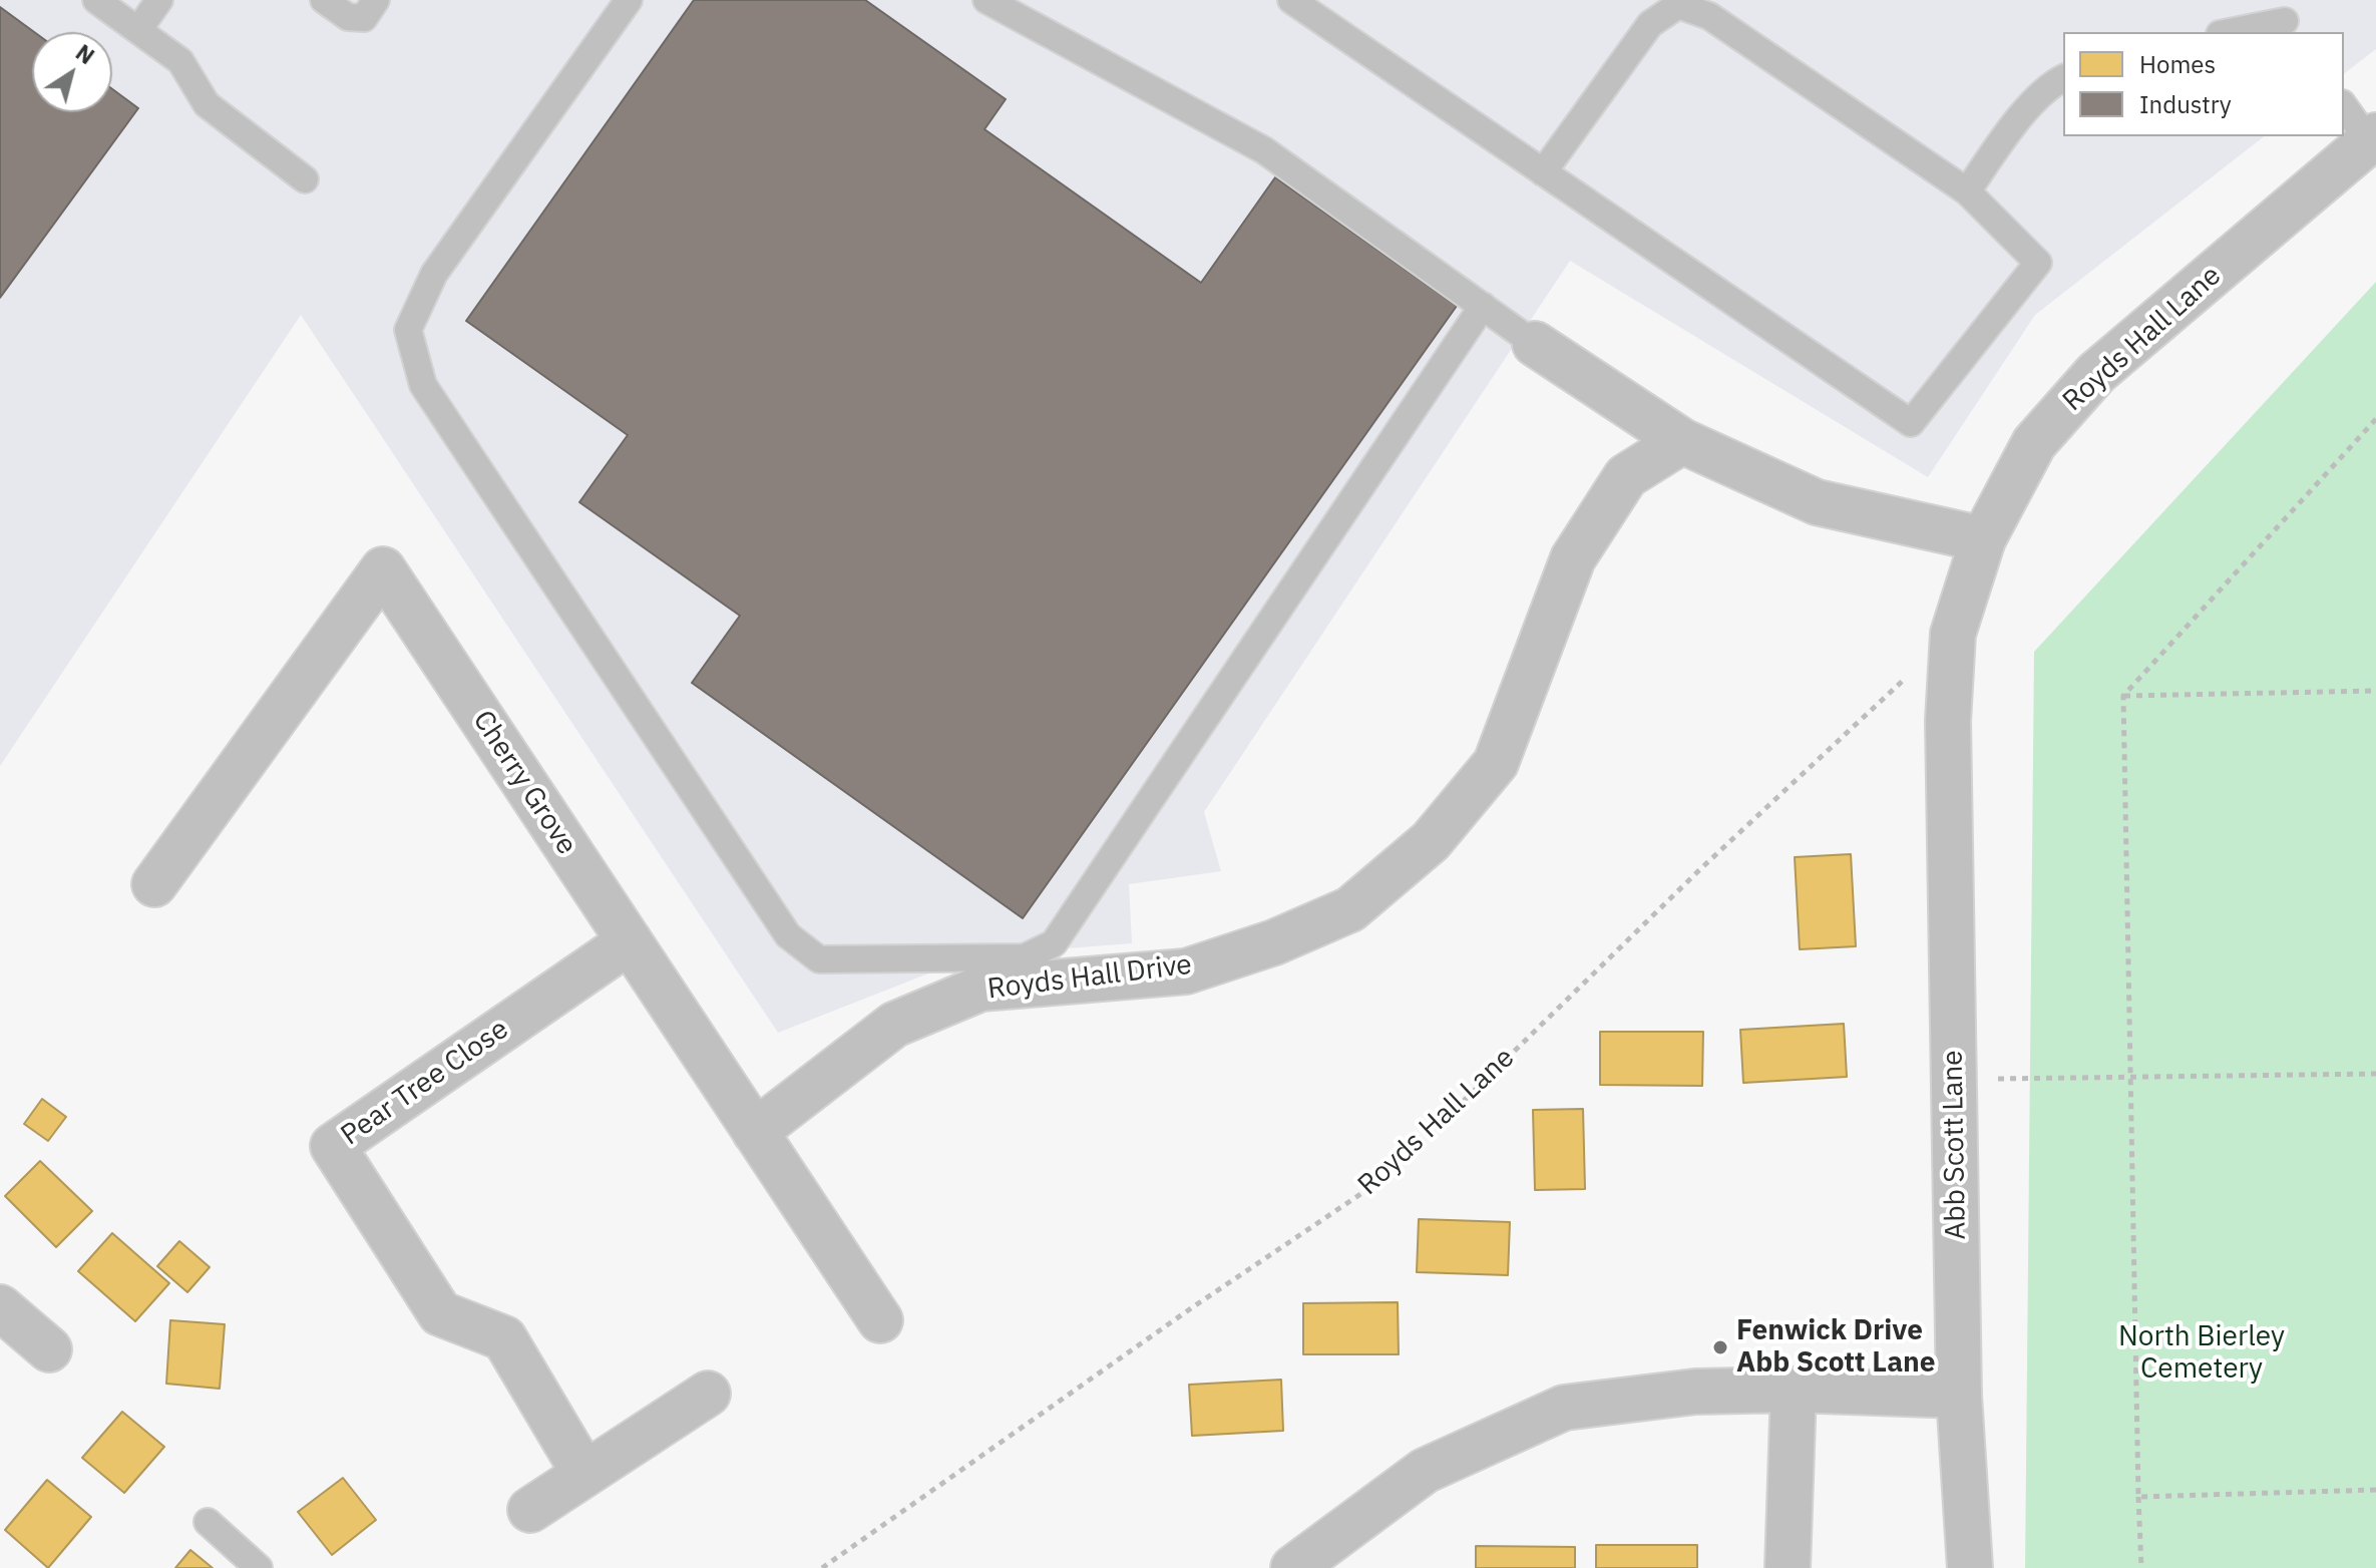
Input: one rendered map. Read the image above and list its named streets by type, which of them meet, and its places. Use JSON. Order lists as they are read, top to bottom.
{
  "streets": {
    "street": [
      "Royds Hall Lane",
      "Cherry Grove",
      "Royds Hall Drive",
      "Pear Tree Close",
      "Abb Scott Lane"
    ]
  },
  "crossings": [
    ["Royds Hall Lane", "Abb Scott Lane"],
    ["Cherry Grove", "Royds Hall Drive"],
    ["Cherry Grove", "Pear Tree Close"]
  ],
  "parks": ["North Bierley Cemetery"],
  "places": ["Fenwick Drive Abb Scott Lane"],
  "legend": ["Homes", "Industry"],
  "north": "top right"
}
